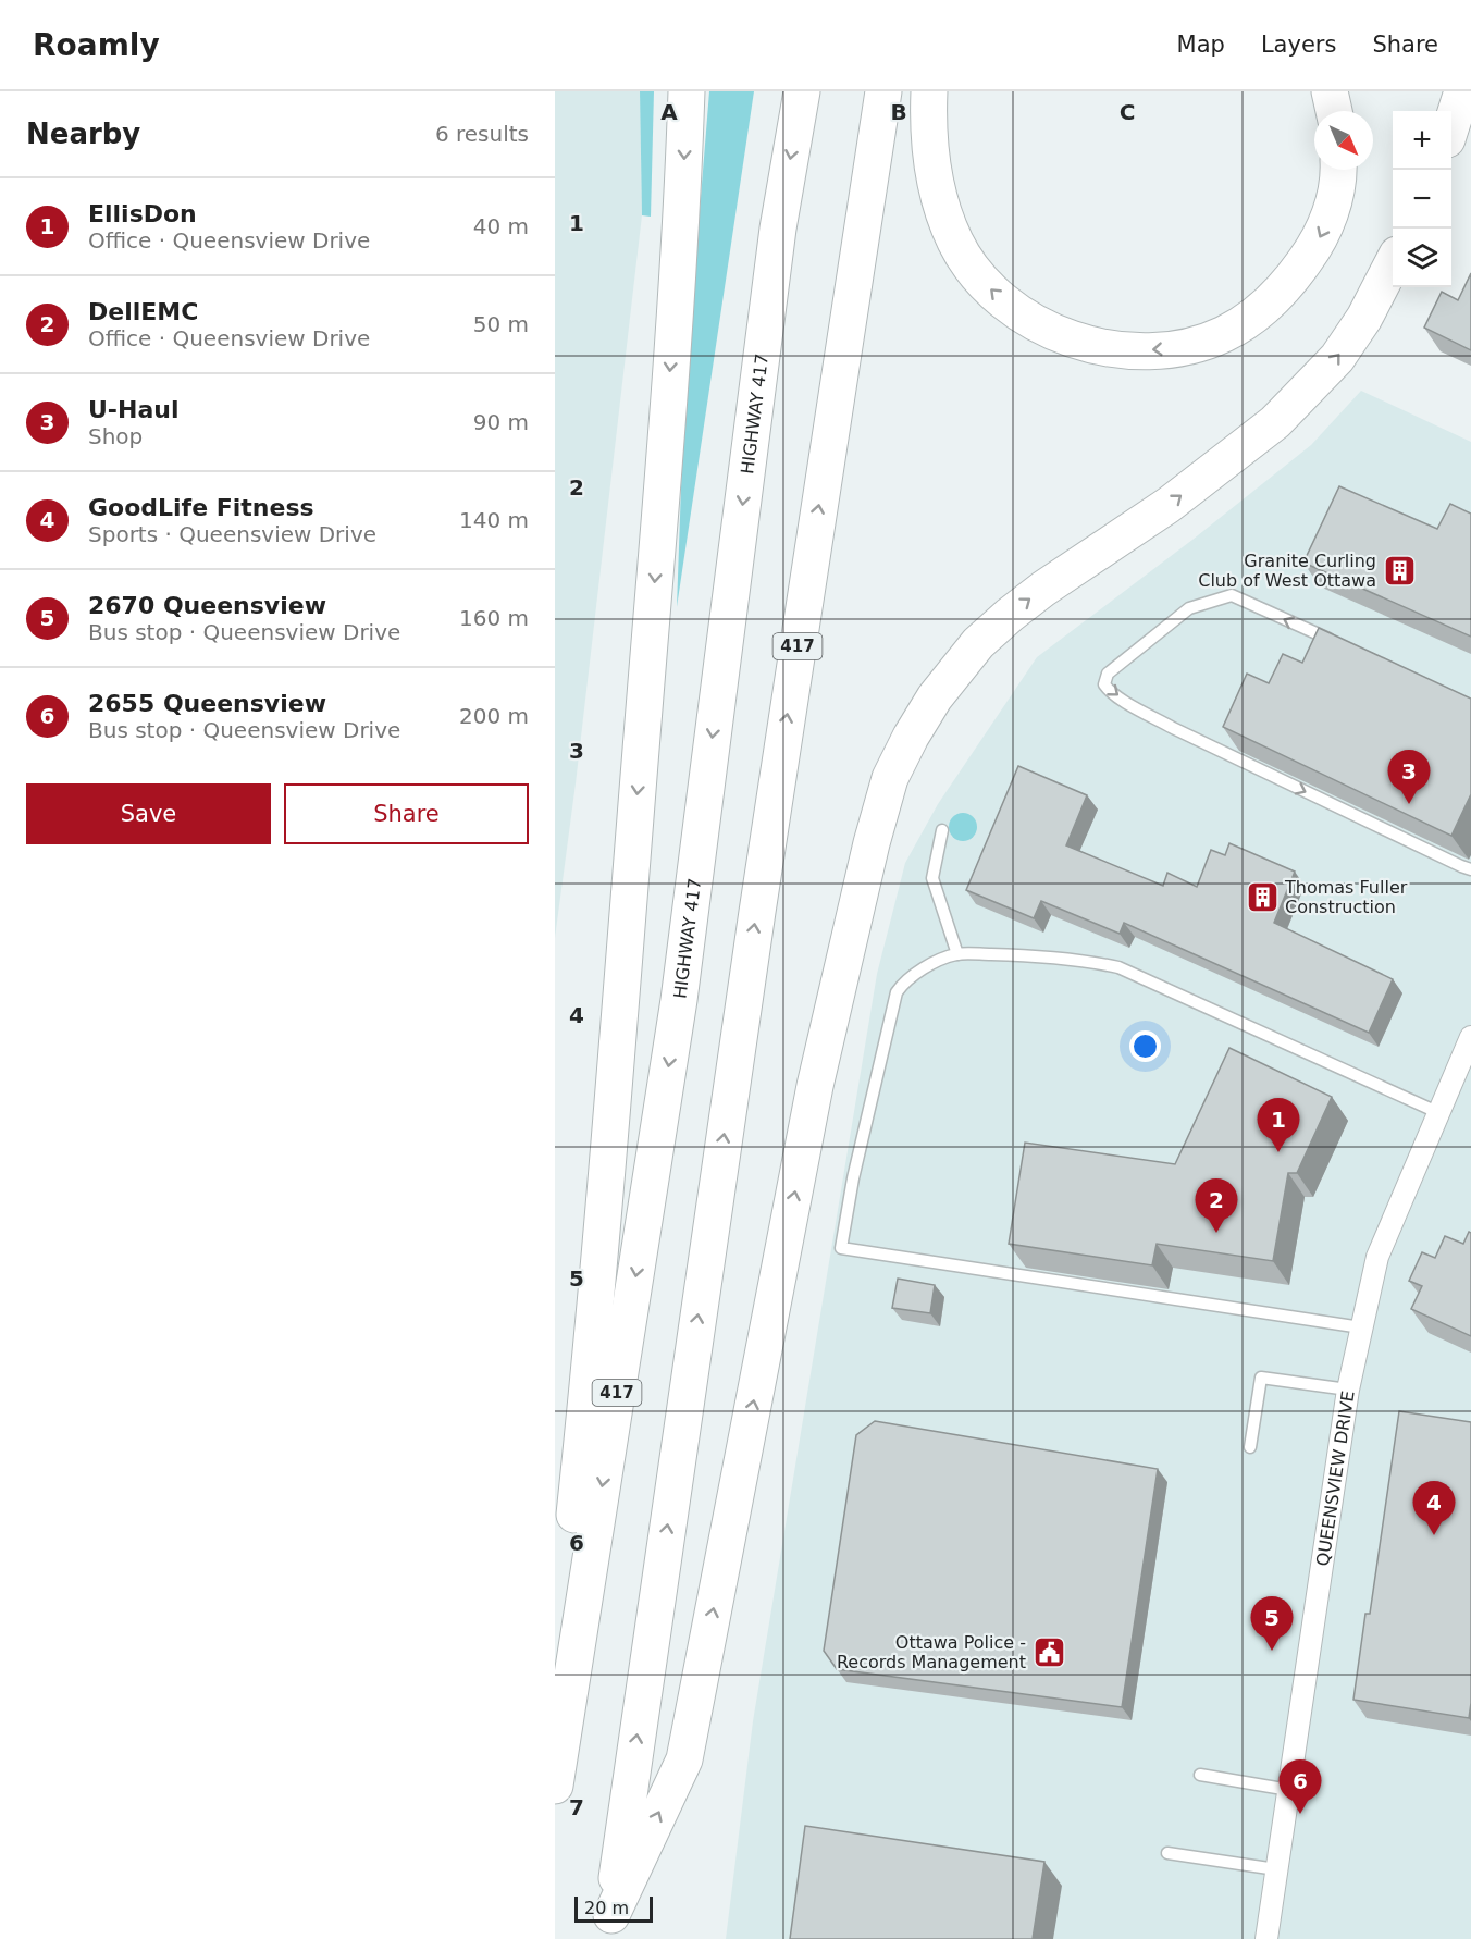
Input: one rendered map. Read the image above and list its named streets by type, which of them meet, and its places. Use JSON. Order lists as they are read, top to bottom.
{
  "streets": {
    "highway": ["HIGHWAY 417", "417"],
    "street": ["QUEENSVIEW DRIVE"]
  },
  "places": {
    "building": ["Granite Curling Club of West Ottawa", "Thomas Fuller Construction"],
    "public building": ["Ottawa Police - Records Management"]
  },
  "scale_bar": "20 m",
  "north": "bottom right",
  "page": {
    "header": "Roamly",
    "nav": ["Map", "Layers", "Share"],
    "heading": ["Nearby", "6 results"],
    "map_buttons": ["+", "−"],
    "list": [
      {
        "mark": "1",
        "name": "EllisDon",
        "note": "Office · Queensview Drive",
        "value": "40 m"
      },
      {
        "mark": "2",
        "name": "DellEMC",
        "note": "Office · Queensview Drive",
        "value": "50 m"
      },
      {
        "mark": "3",
        "name": "U-Haul",
        "note": "Shop",
        "value": "90 m"
      },
      {
        "mark": "4",
        "name": "GoodLife Fitness",
        "note": "Sports · Queensview Drive",
        "value": "140 m"
      },
      {
        "mark": "5",
        "name": "2670 Queensview",
        "note": "Bus stop · Queensview Drive",
        "value": "160 m"
      },
      {
        "mark": "6",
        "name": "2655 Queensview",
        "note": "Bus stop · Queensview Drive",
        "value": "200 m"
      }
    ],
    "pins": [
      "3",
      "1",
      "2",
      "4",
      "5",
      "6"
    ],
    "buttons": ["Save", "Share"],
    "scale": "20 m"
  },
  "grid": {
    "columns": ["A", "B", "C"],
    "rows": [
      "1",
      "2",
      "3",
      "4",
      "5",
      "6",
      "7"
    ]
  }
}
